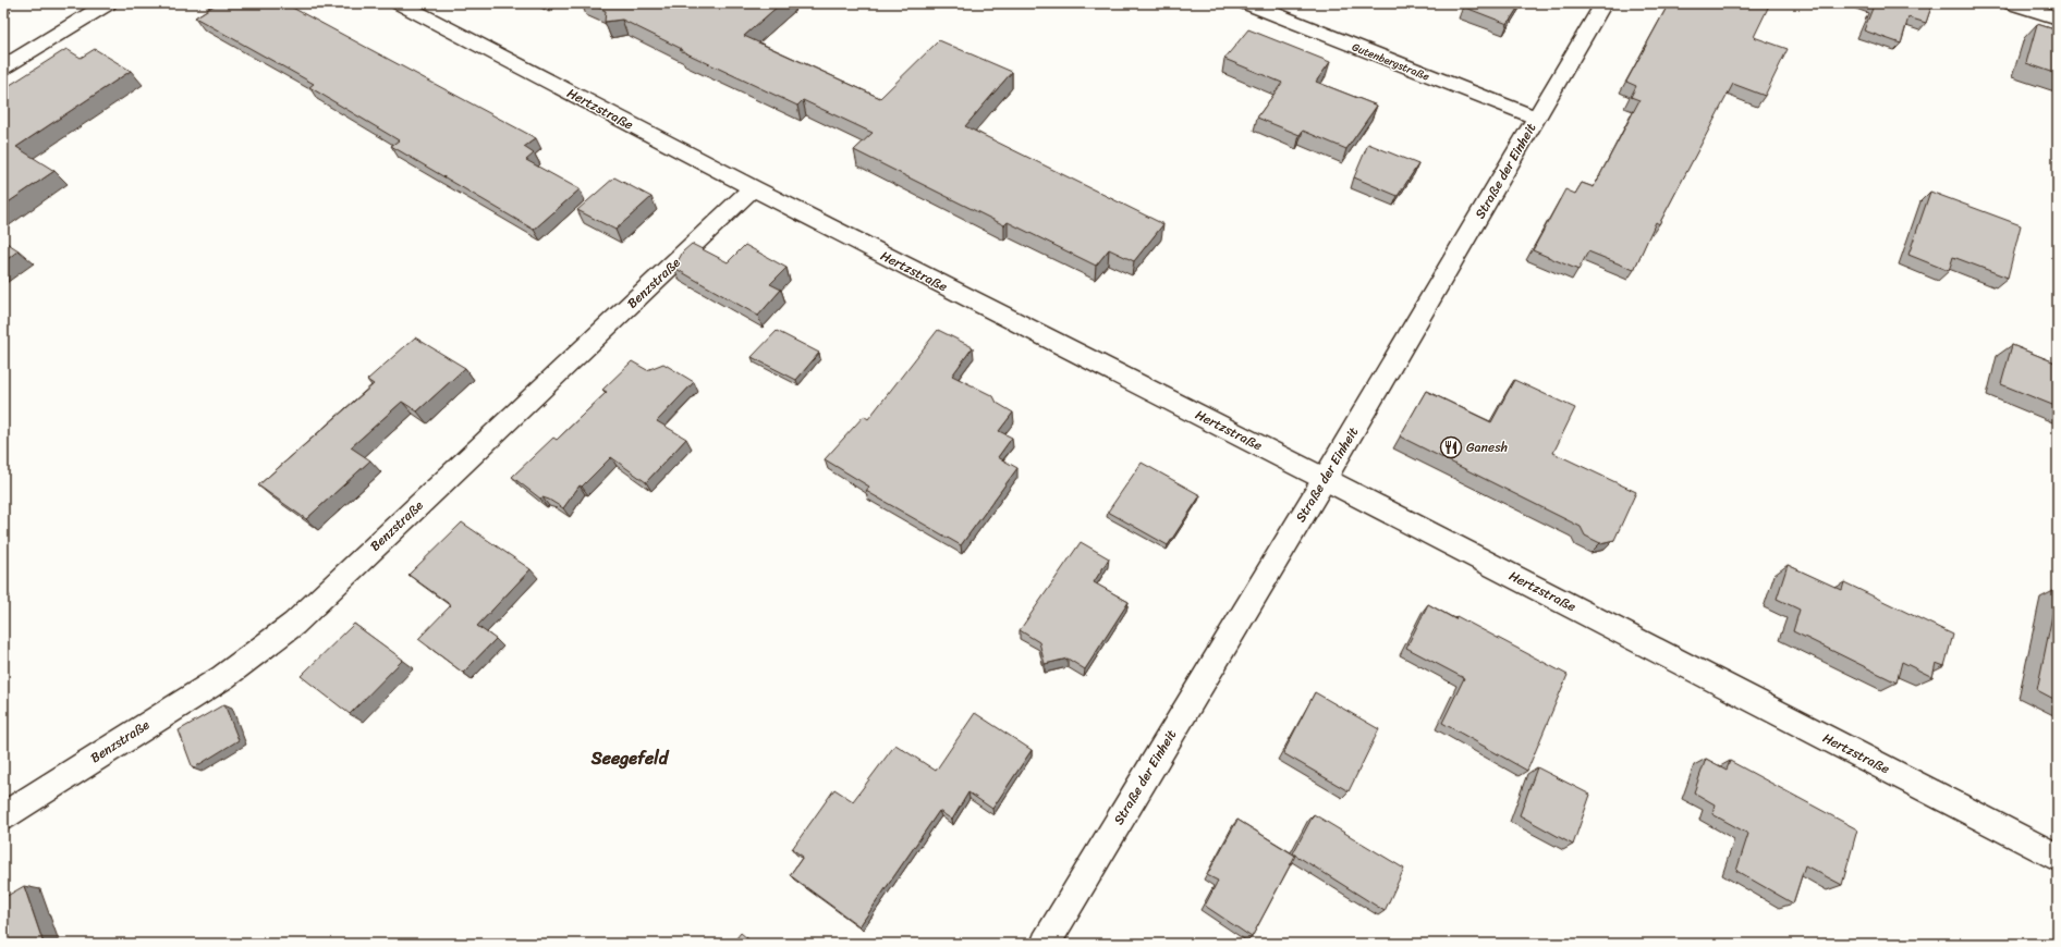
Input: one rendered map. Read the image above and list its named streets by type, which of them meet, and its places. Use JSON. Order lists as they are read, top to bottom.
{
  "streets": {
    "street": [
      "Gutenbergstraße",
      "Hertzstraße",
      "Straße der Einheit",
      "Benzstraße"
    ]
  },
  "crossings": [
    ["Gutenbergstraße", "Straße der Einheit"],
    ["Hertzstraße", "Straße der Einheit"],
    ["Hertzstraße", "Benzstraße"]
  ],
  "districts": ["Seegefeld"],
  "places": {
    "restaurant": ["Ganesh"]
  }
}
